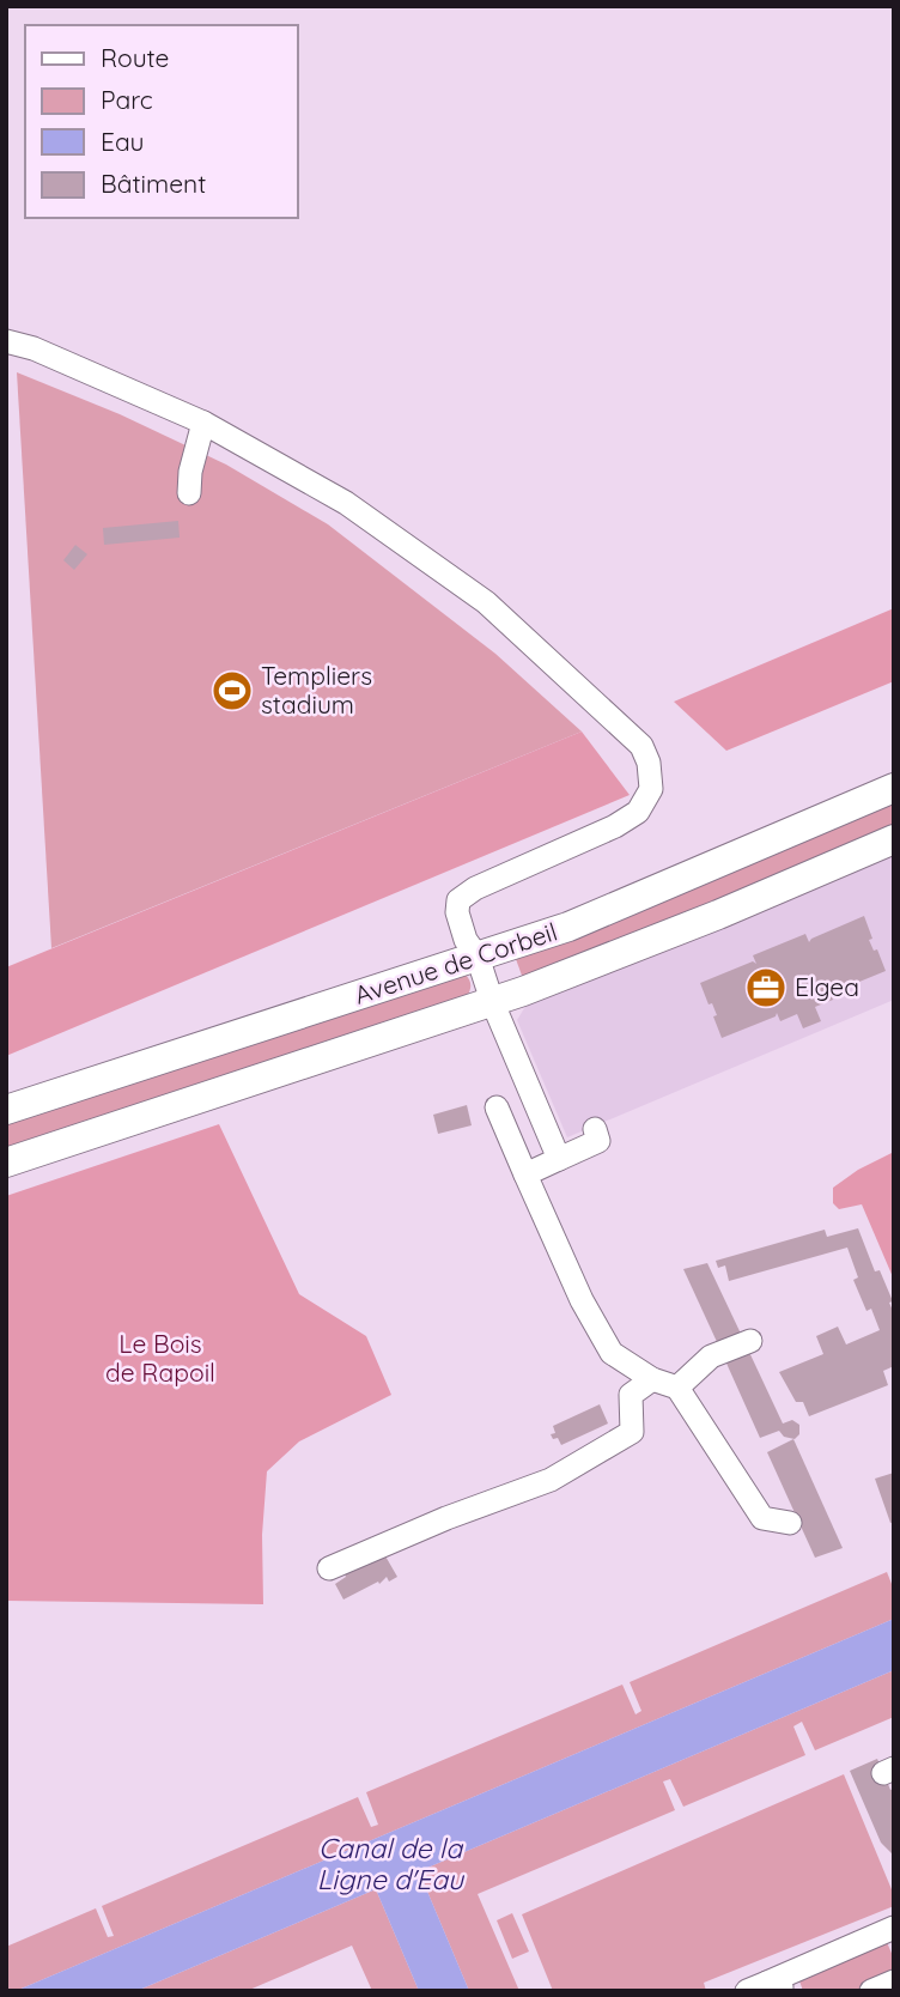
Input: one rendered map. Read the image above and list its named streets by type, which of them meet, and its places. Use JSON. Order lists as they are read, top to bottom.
{
  "streets": {
    "main road": ["Avenue de Corbeil"]
  },
  "water": ["Canal de la Ligne d'Eau"],
  "parks": ["Le Bois de Rapoil"],
  "places": {
    "sports": ["Templiers stadium"],
    "office": ["Elgea"]
  },
  "legend": [
    "Route",
    "Parc",
    "Eau",
    "Bâtiment"
  ]
}
